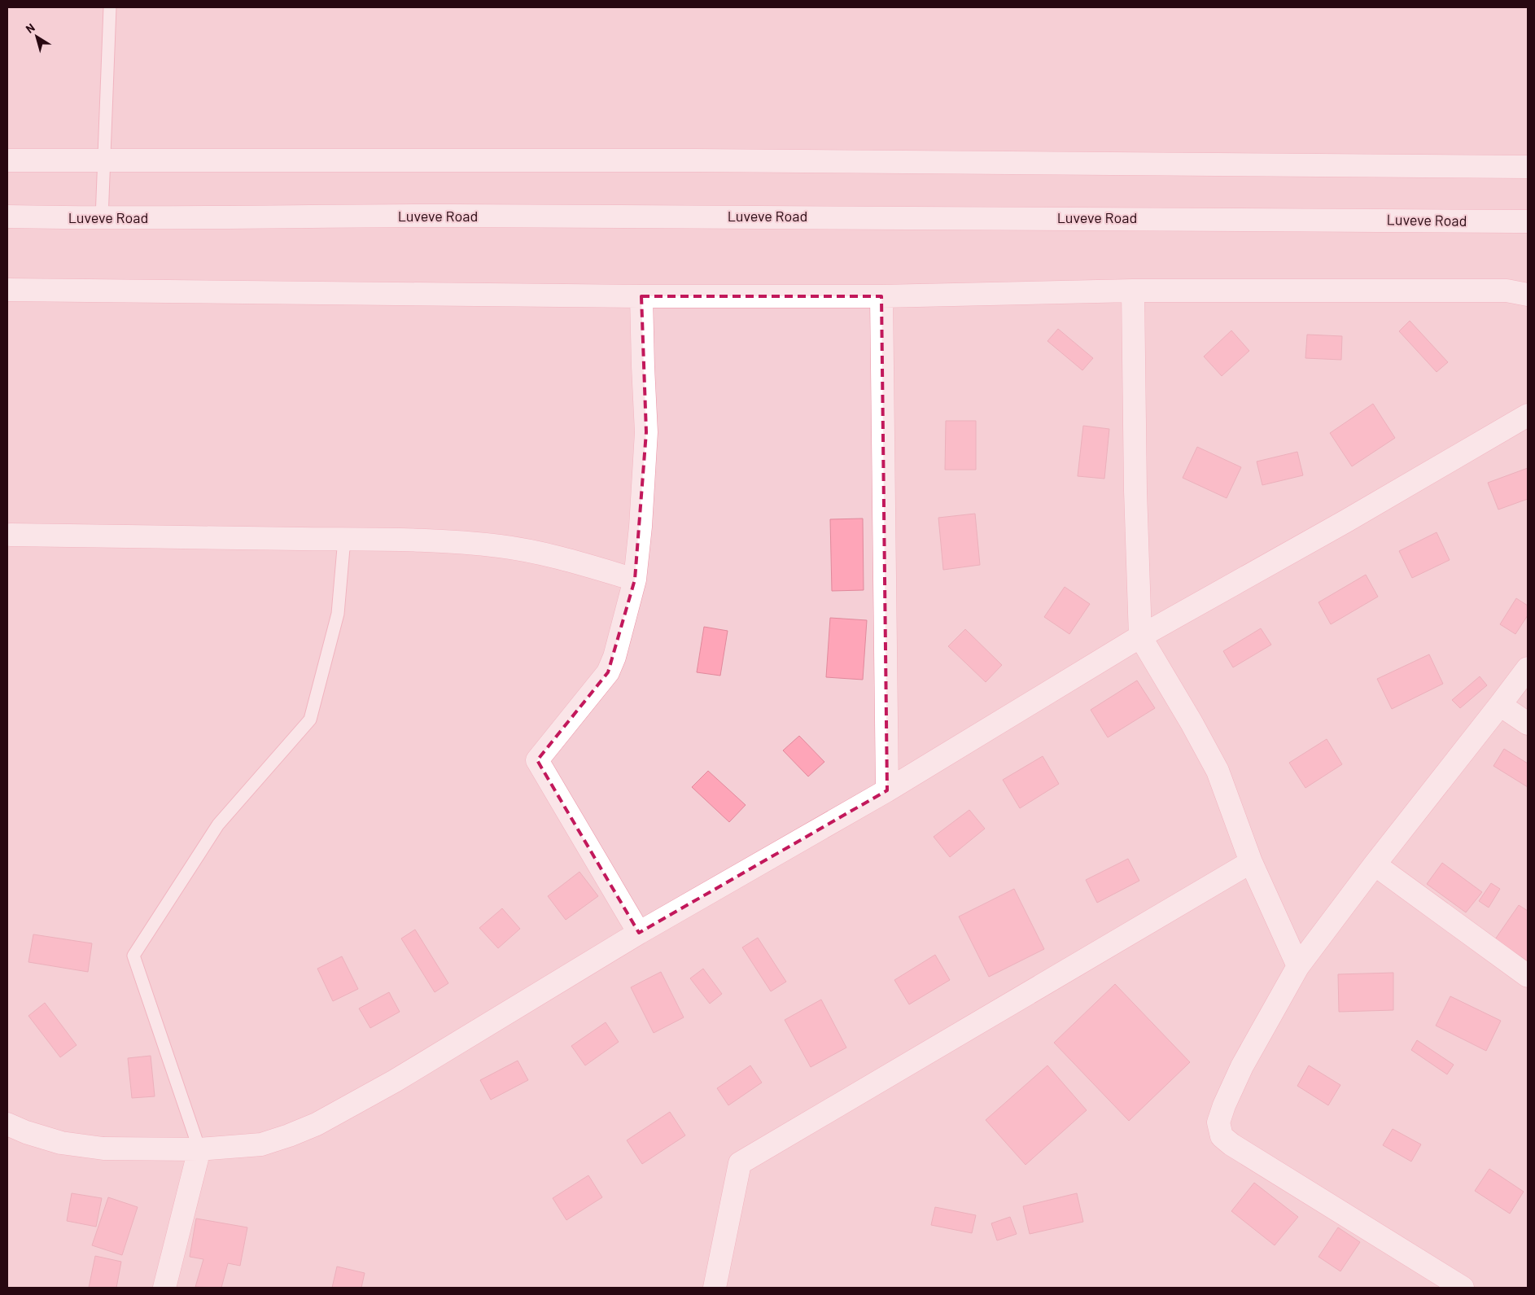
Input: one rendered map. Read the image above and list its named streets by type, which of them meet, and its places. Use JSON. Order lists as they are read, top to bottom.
{
  "streets": {
    "street": ["Luveve Road"]
  },
  "north": "top left"
}
